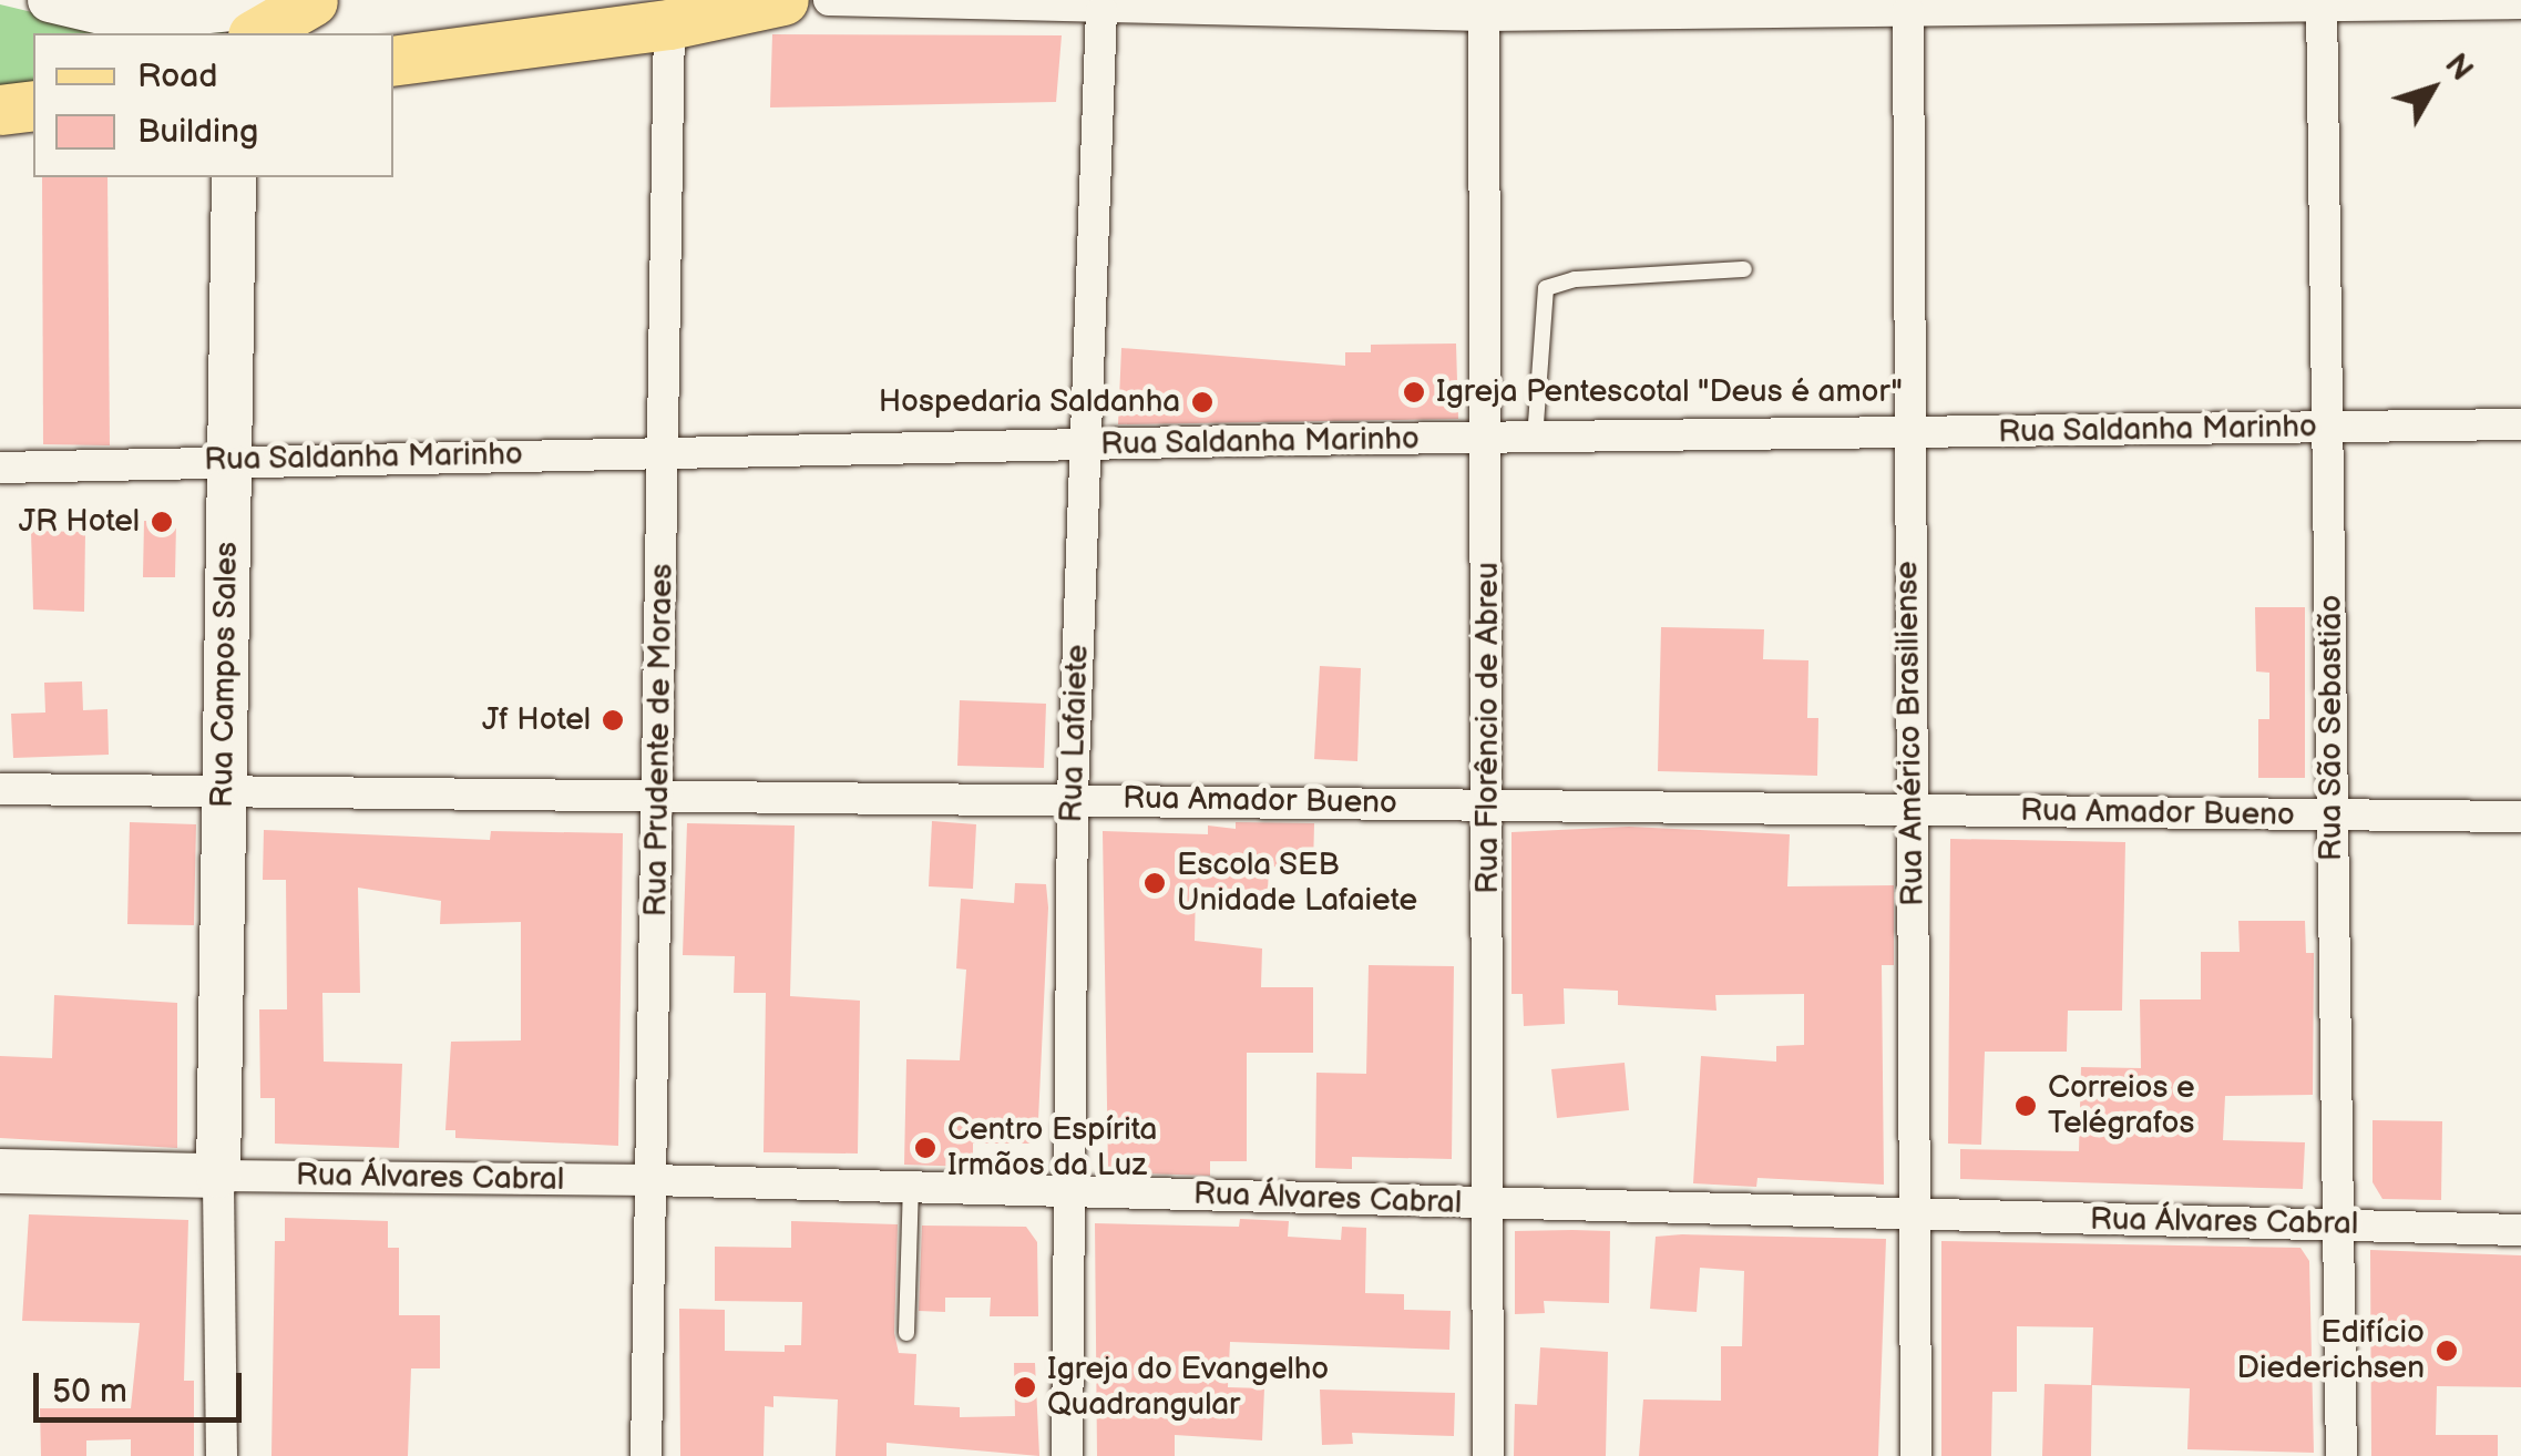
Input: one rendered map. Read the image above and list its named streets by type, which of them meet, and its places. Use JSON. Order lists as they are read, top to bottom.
{
  "streets": {
    "main road": ["Rua Campos Sales", "Rua Álvares Cabral"],
    "street": [
      "Rua Saldanha Marinho",
      "Rua Florêncio de Abreu",
      "Rua São Sebastião",
      "Rua Lafaiete",
      "Rua Américo Brasiliense",
      "Rua Prudente de Moraes",
      "Rua Amador Bueno"
    ]
  },
  "crossings": [
    ["Rua Saldanha Marinho", "Rua Campos Sales"],
    ["Rua Saldanha Marinho", "Rua Florêncio de Abreu"],
    ["Rua Saldanha Marinho", "Rua São Sebastião"],
    ["Rua Saldanha Marinho", "Rua Lafaiete"],
    ["Rua Saldanha Marinho", "Rua Américo Brasiliense"],
    ["Rua Saldanha Marinho", "Rua Prudente de Moraes"],
    ["Rua Campos Sales", "Rua Amador Bueno"],
    ["Rua Campos Sales", "Rua Álvares Cabral"],
    ["Rua Florêncio de Abreu", "Rua Amador Bueno"],
    ["Rua Florêncio de Abreu", "Rua Álvares Cabral"],
    ["Rua São Sebastião", "Rua Amador Bueno"],
    ["Rua São Sebastião", "Rua Álvares Cabral"],
    ["Rua Lafaiete", "Rua Amador Bueno"],
    ["Rua Lafaiete", "Rua Álvares Cabral"],
    ["Rua Américo Brasiliense", "Rua Amador Bueno"],
    ["Rua Américo Brasiliense", "Rua Álvares Cabral"],
    ["Rua Prudente de Moraes", "Rua Amador Bueno"],
    ["Rua Prudente de Moraes", "Rua Álvares Cabral"]
  ],
  "places": [
    "Igreja Pentescotal \"Deus é amor\"",
    "Hospedaria Saldanha",
    "JR Hotel",
    "Jf Hotel",
    "Escola SEB Unidade Lafaiete",
    "Correios e Telégrafos",
    "Centro Espírita Irmãos da Luz",
    "Edifício Diederichsen",
    "Igreja do Evangelho Quadrangular"
  ],
  "legend": ["Road", "Building"],
  "scale_bar": "50 m",
  "north": "top right"
}
